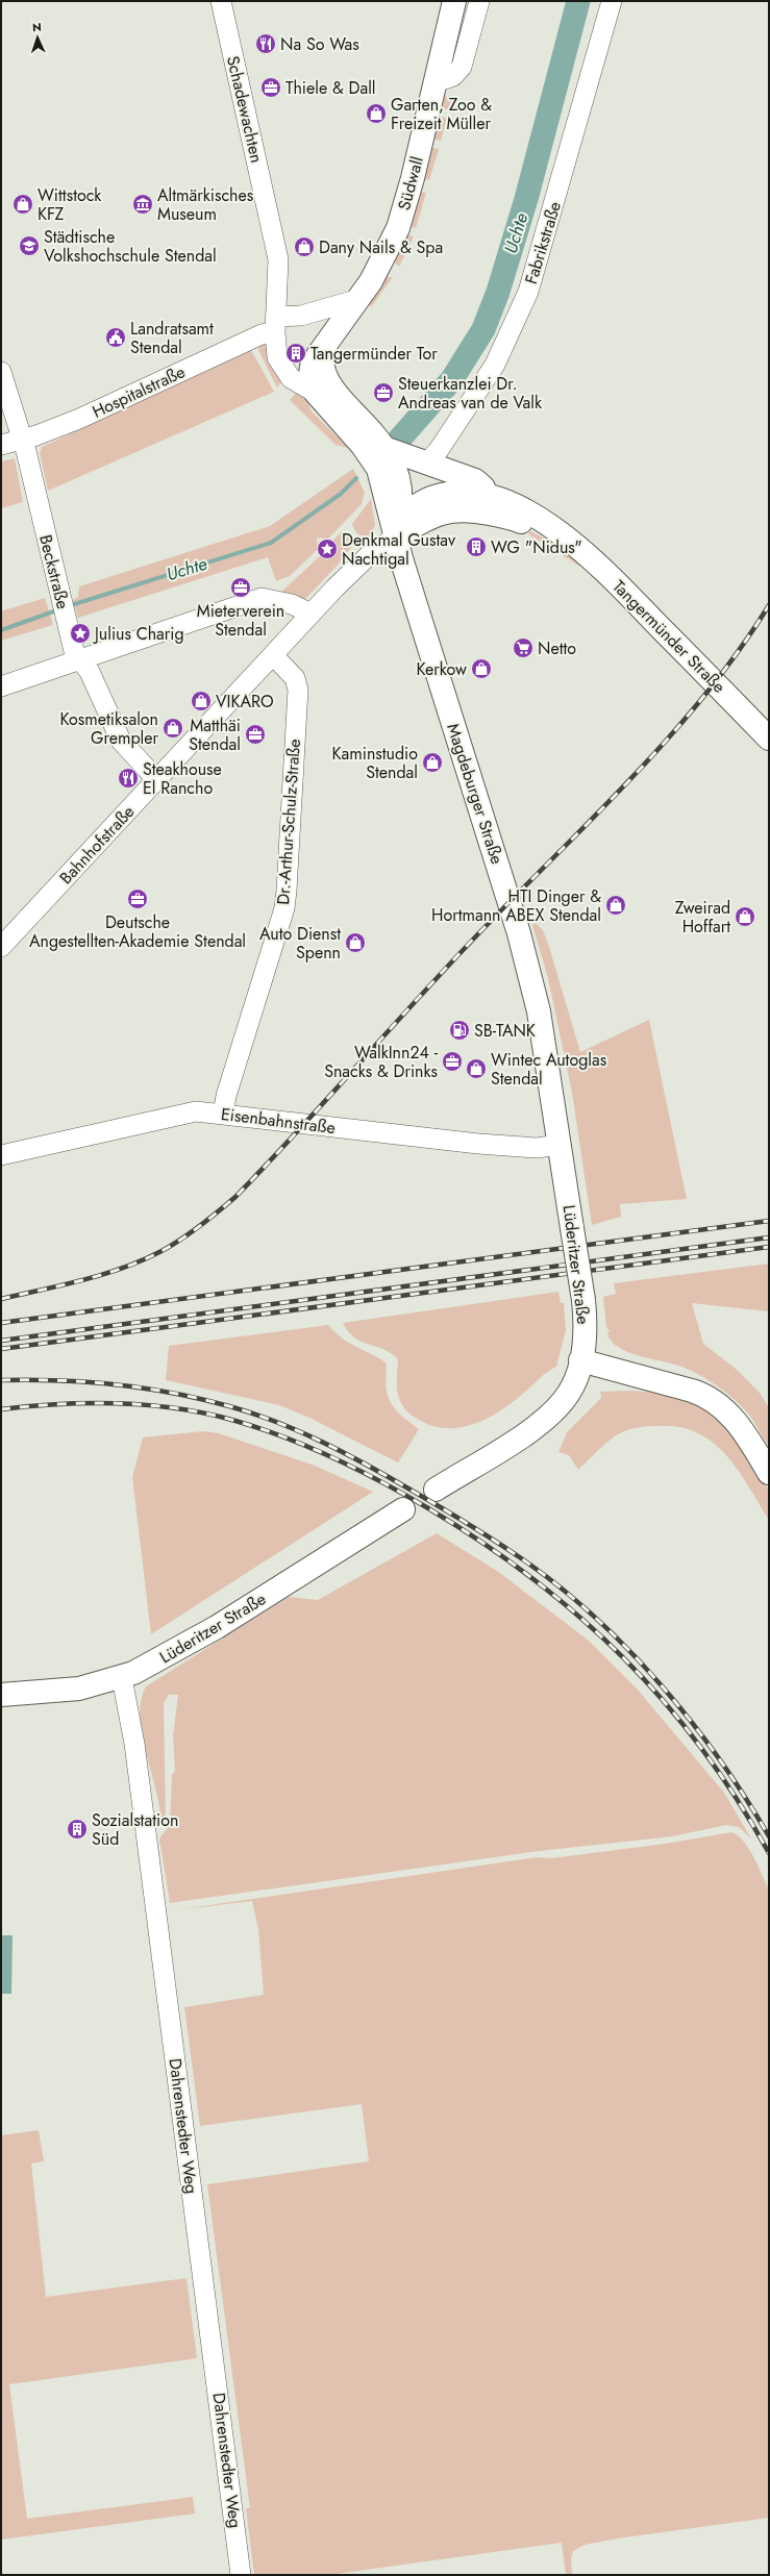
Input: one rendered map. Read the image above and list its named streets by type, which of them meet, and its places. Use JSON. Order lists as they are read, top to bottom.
{
  "streets": {
    "main road": [
      "Südwall",
      "Tangermünder Straße",
      "Magdeburger Straße",
      "Lüderitzer Straße"
    ],
    "street": [
      "Schadewachten",
      "Fabrikstraße",
      "Hospitalstraße",
      "Beckstraße",
      "Dr.-Arthur-Schulz-Straße",
      "Bahnhofstraße",
      "Eisenbahnstraße",
      "Dahrenstedter Weg"
    ]
  },
  "crossings": [
    ["Schadewachten", "Südwall"],
    ["Schadewachten", "Hospitalstraße"],
    ["Schadewachten", "Magdeburger Straße"],
    ["Südwall", "Magdeburger Straße"],
    ["Hospitalstraße", "Beckstraße"],
    ["Beckstraße", "Bahnhofstraße"],
    ["Magdeburger Straße", "Bahnhofstraße"],
    ["Magdeburger Straße", "Eisenbahnstraße"],
    ["Magdeburger Straße", "Lüderitzer Straße"],
    ["Dr.-Arthur-Schulz-Straße", "Bahnhofstraße"],
    ["Dr.-Arthur-Schulz-Straße", "Eisenbahnstraße"],
    ["Eisenbahnstraße", "Lüderitzer Straße"],
    ["Lüderitzer Straße", "Dahrenstedter Weg"]
  ],
  "water": ["Uchte"],
  "places": {
    "restaurant": ["Na So Was", "Steakhouse El Rancho"],
    "office": [
      "Thiele & Dall",
      "Steuerkanzlei Dr. Andreas van de Valk",
      "Mieterverein Stendal",
      "Matthäi Stendal",
      "Deutsche Angestellten-Akademie Stendal",
      "WalkInn24 - Snacks & Drinks"
    ],
    "shop": [
      "Garten, Zoo & Freizeit Müller",
      "Wittstock KFZ",
      "Dany Nails & Spa",
      "Kerkow",
      "VIKARO",
      "Kosmetiksalon Grempler",
      "Kaminstudio Stendal",
      "HTI Dinger & Hortmann ABEX Stendal",
      "Zweirad Hoffart",
      "Auto Dienst Spenn",
      "Wintec Autoglas Stendal"
    ],
    "museum": ["Altmärkisches Museum"],
    "school or university": ["Städtische Volkshochschule Stendal"],
    "public building": ["Landratsamt Stendal"],
    "building": ["Tangermünder Tor", "WG \"Nidus\"", "Sozialstation Süd"],
    "place": ["Denkmal Gustav Nachtigal", "Julius Charig"],
    "supermarket": ["Netto"],
    "fuel station": ["SB-TANK"]
  },
  "north": "top"
}
